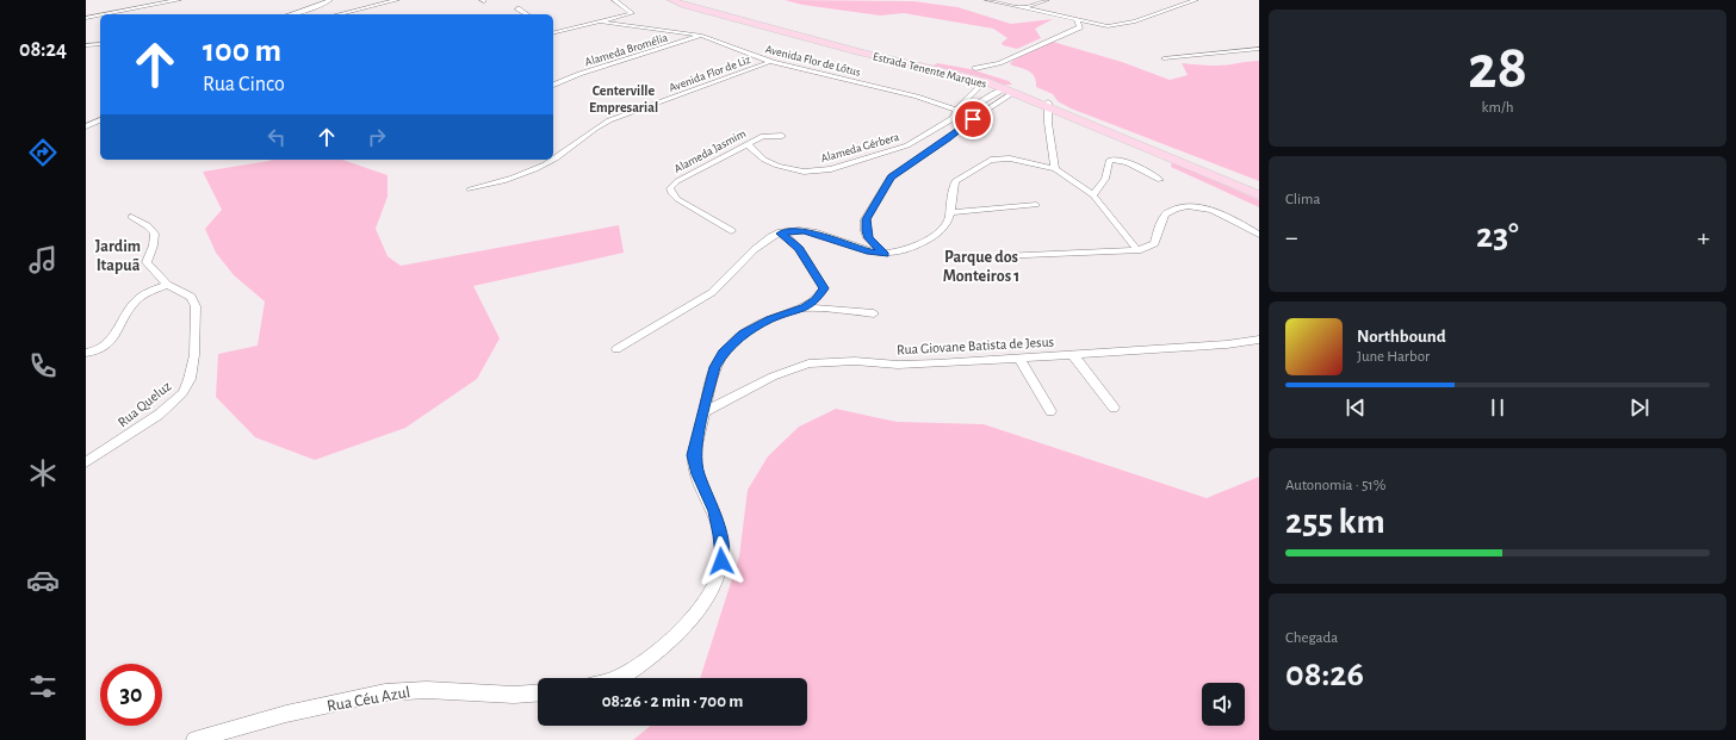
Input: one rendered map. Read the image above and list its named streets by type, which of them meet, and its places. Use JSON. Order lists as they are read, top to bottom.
{
  "streets": {
    "main road": ["Estrada Tenente Marques"],
    "street": [
      "Alameda Bromélia",
      "Avenida Flor de Lótus",
      "Avenida Flor de Liz",
      "Alameda Gérbera",
      "Alameda Jasmim",
      "Rua Giovane Batista de Jesus",
      "Rua Queluz",
      "Rua Céu Azul"
    ]
  },
  "crossings": [
    ["Alameda Bromélia", "Avenida Flor de Lótus"],
    ["Avenida Flor de Lótus", "Avenida Flor de Liz"],
    ["Avenida Flor de Lótus", "Alameda Gérbera"],
    ["Estrada Tenente Marques", "Alameda Gérbera"],
    ["Alameda Gérbera", "Alameda Jasmim"]
  ],
  "districts": ["Centerville Empresarial", "Jardim Itapuã", "Parque dos Monteiros 1"],
  "page": {
    "tabs": "08:24",
    "tile": [
      ["28", "km/h"],
      "Clima",
      ["Autonomia · 51%", "255 km"],
      ["Chegada", "08:26"]
    ],
    "turn": ["100 m", "Rua Cinco"],
    "heat": ["−", "23°", "+"],
    "song": ["Northbound", "June Harbor"],
    "limit": "30",
    "trip": "08:26 · 2 min · 700 m"
  }
}
